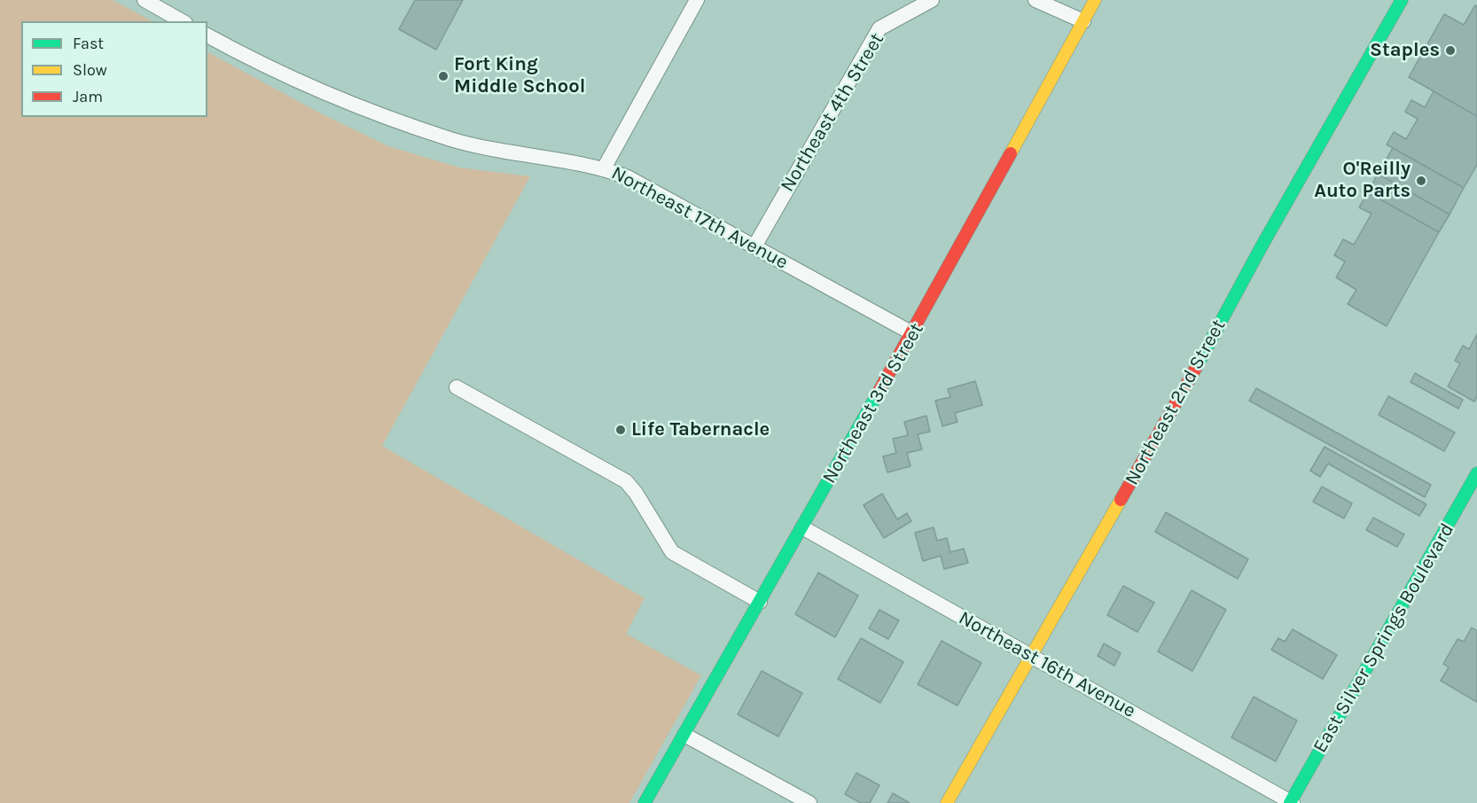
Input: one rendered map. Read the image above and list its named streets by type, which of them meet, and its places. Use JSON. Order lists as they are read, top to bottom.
{
  "streets": {
    "street": [
      "Northeast 4th Street",
      "Northeast 17th Avenue",
      "Northeast 2nd Street",
      "Northeast 3rd Street",
      "East Silver Springs Boulevard",
      "Northeast 16th Avenue"
    ]
  },
  "crossings": [
    ["Northeast 4th Street", "Northeast 17th Avenue"],
    ["Northeast 17th Avenue", "Northeast 3rd Street"],
    ["Northeast 2nd Street", "Northeast 16th Avenue"],
    ["Northeast 3rd Street", "Northeast 16th Avenue"],
    ["East Silver Springs Boulevard", "Northeast 16th Avenue"]
  ],
  "places": [
    "Staples",
    "Fort King Middle School",
    "O'Reilly Auto Parts",
    "Life Tabernacle"
  ],
  "legend": ["Fast", "Slow", "Jam"]
}
